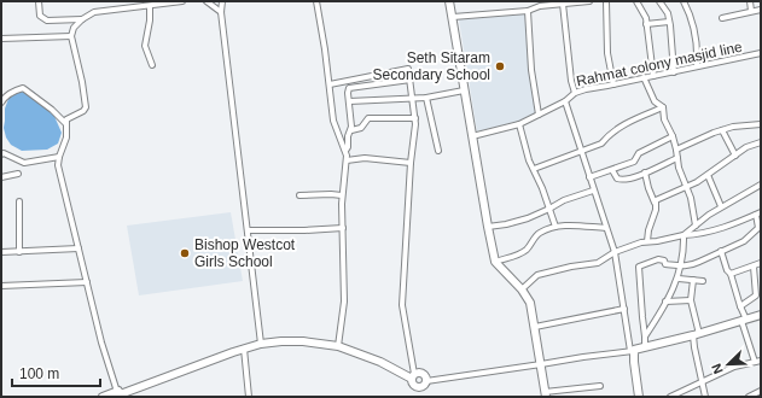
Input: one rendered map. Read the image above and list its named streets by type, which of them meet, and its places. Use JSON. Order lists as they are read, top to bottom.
{
  "streets": {
    "street": ["Rahmat colony masjid line"]
  },
  "places": ["Seth Sitaram Secondary School", "Bishop Westcot Girls School"],
  "scale_bar": "100 m",
  "north": "bottom left"
}
